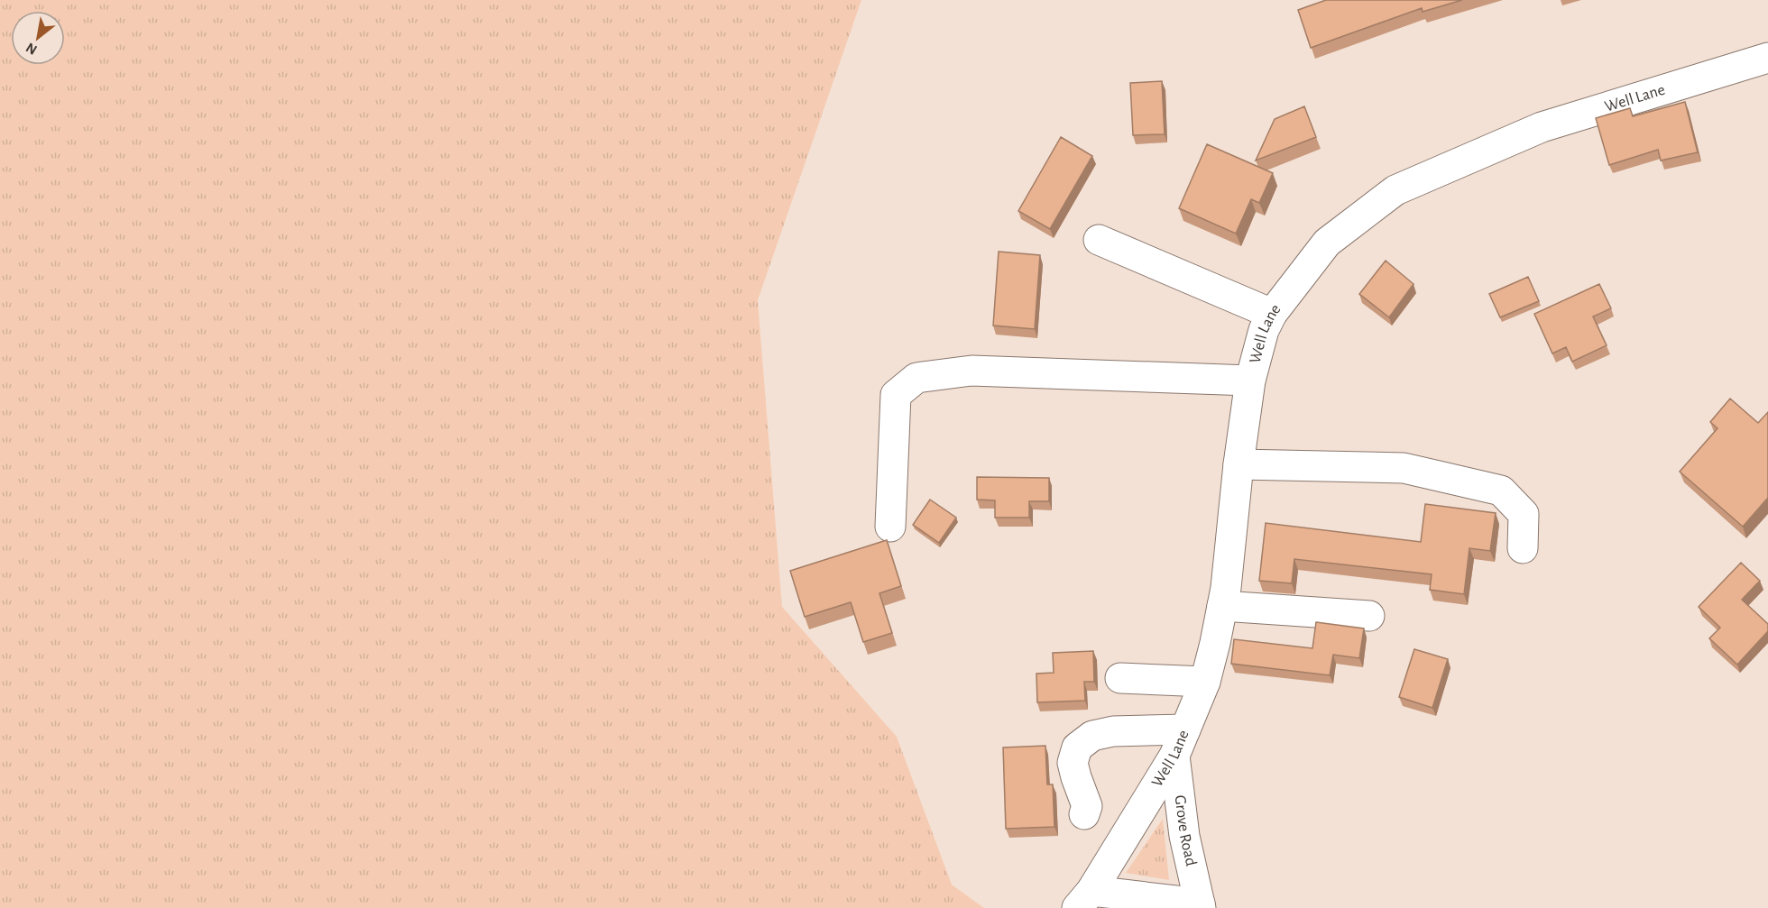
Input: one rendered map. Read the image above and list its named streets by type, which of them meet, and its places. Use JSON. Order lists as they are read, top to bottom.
{
  "streets": {
    "street": ["Well Lane", "Grove Road"]
  },
  "crossings": [
    ["Well Lane", "Grove Road"]
  ],
  "north": "bottom left"
}
